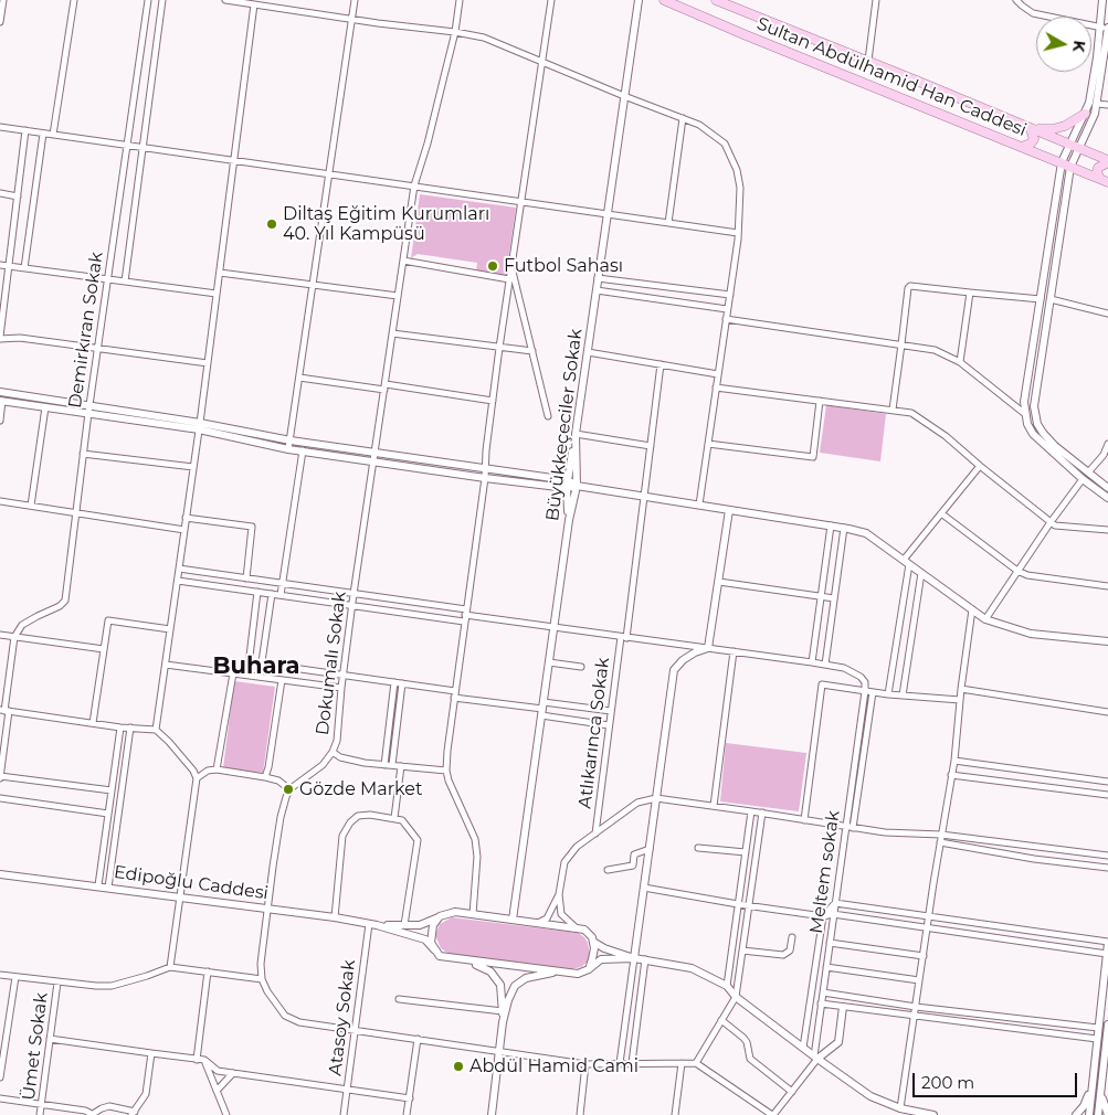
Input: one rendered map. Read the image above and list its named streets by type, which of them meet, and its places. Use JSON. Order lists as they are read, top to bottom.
{
  "streets": {
    "main road": ["Sultan Abdülhamid Han Caddesi"],
    "street": [
      "Demirkıran Sokak",
      "Büyükkeçeciler Sokak",
      "Dokumalı Sokak",
      "Atlıkarınca Sokak",
      "Meltem sokak",
      "Edipoğlu Caddesi",
      "Atasoy Sokak",
      "Ümet Sokak"
    ]
  },
  "crossings": [
    ["Edipoğlu Caddesi", "Atasoy Sokak"]
  ],
  "districts": ["Buhara"],
  "places": [
    "Diltaş Eğitim Kurumları 40. Yıl Kampüsü",
    "Futbol Sahası",
    "Gözde Market",
    "Abdül Hamid Cami"
  ],
  "scale_bar": "200 m",
  "north": "right"
}
